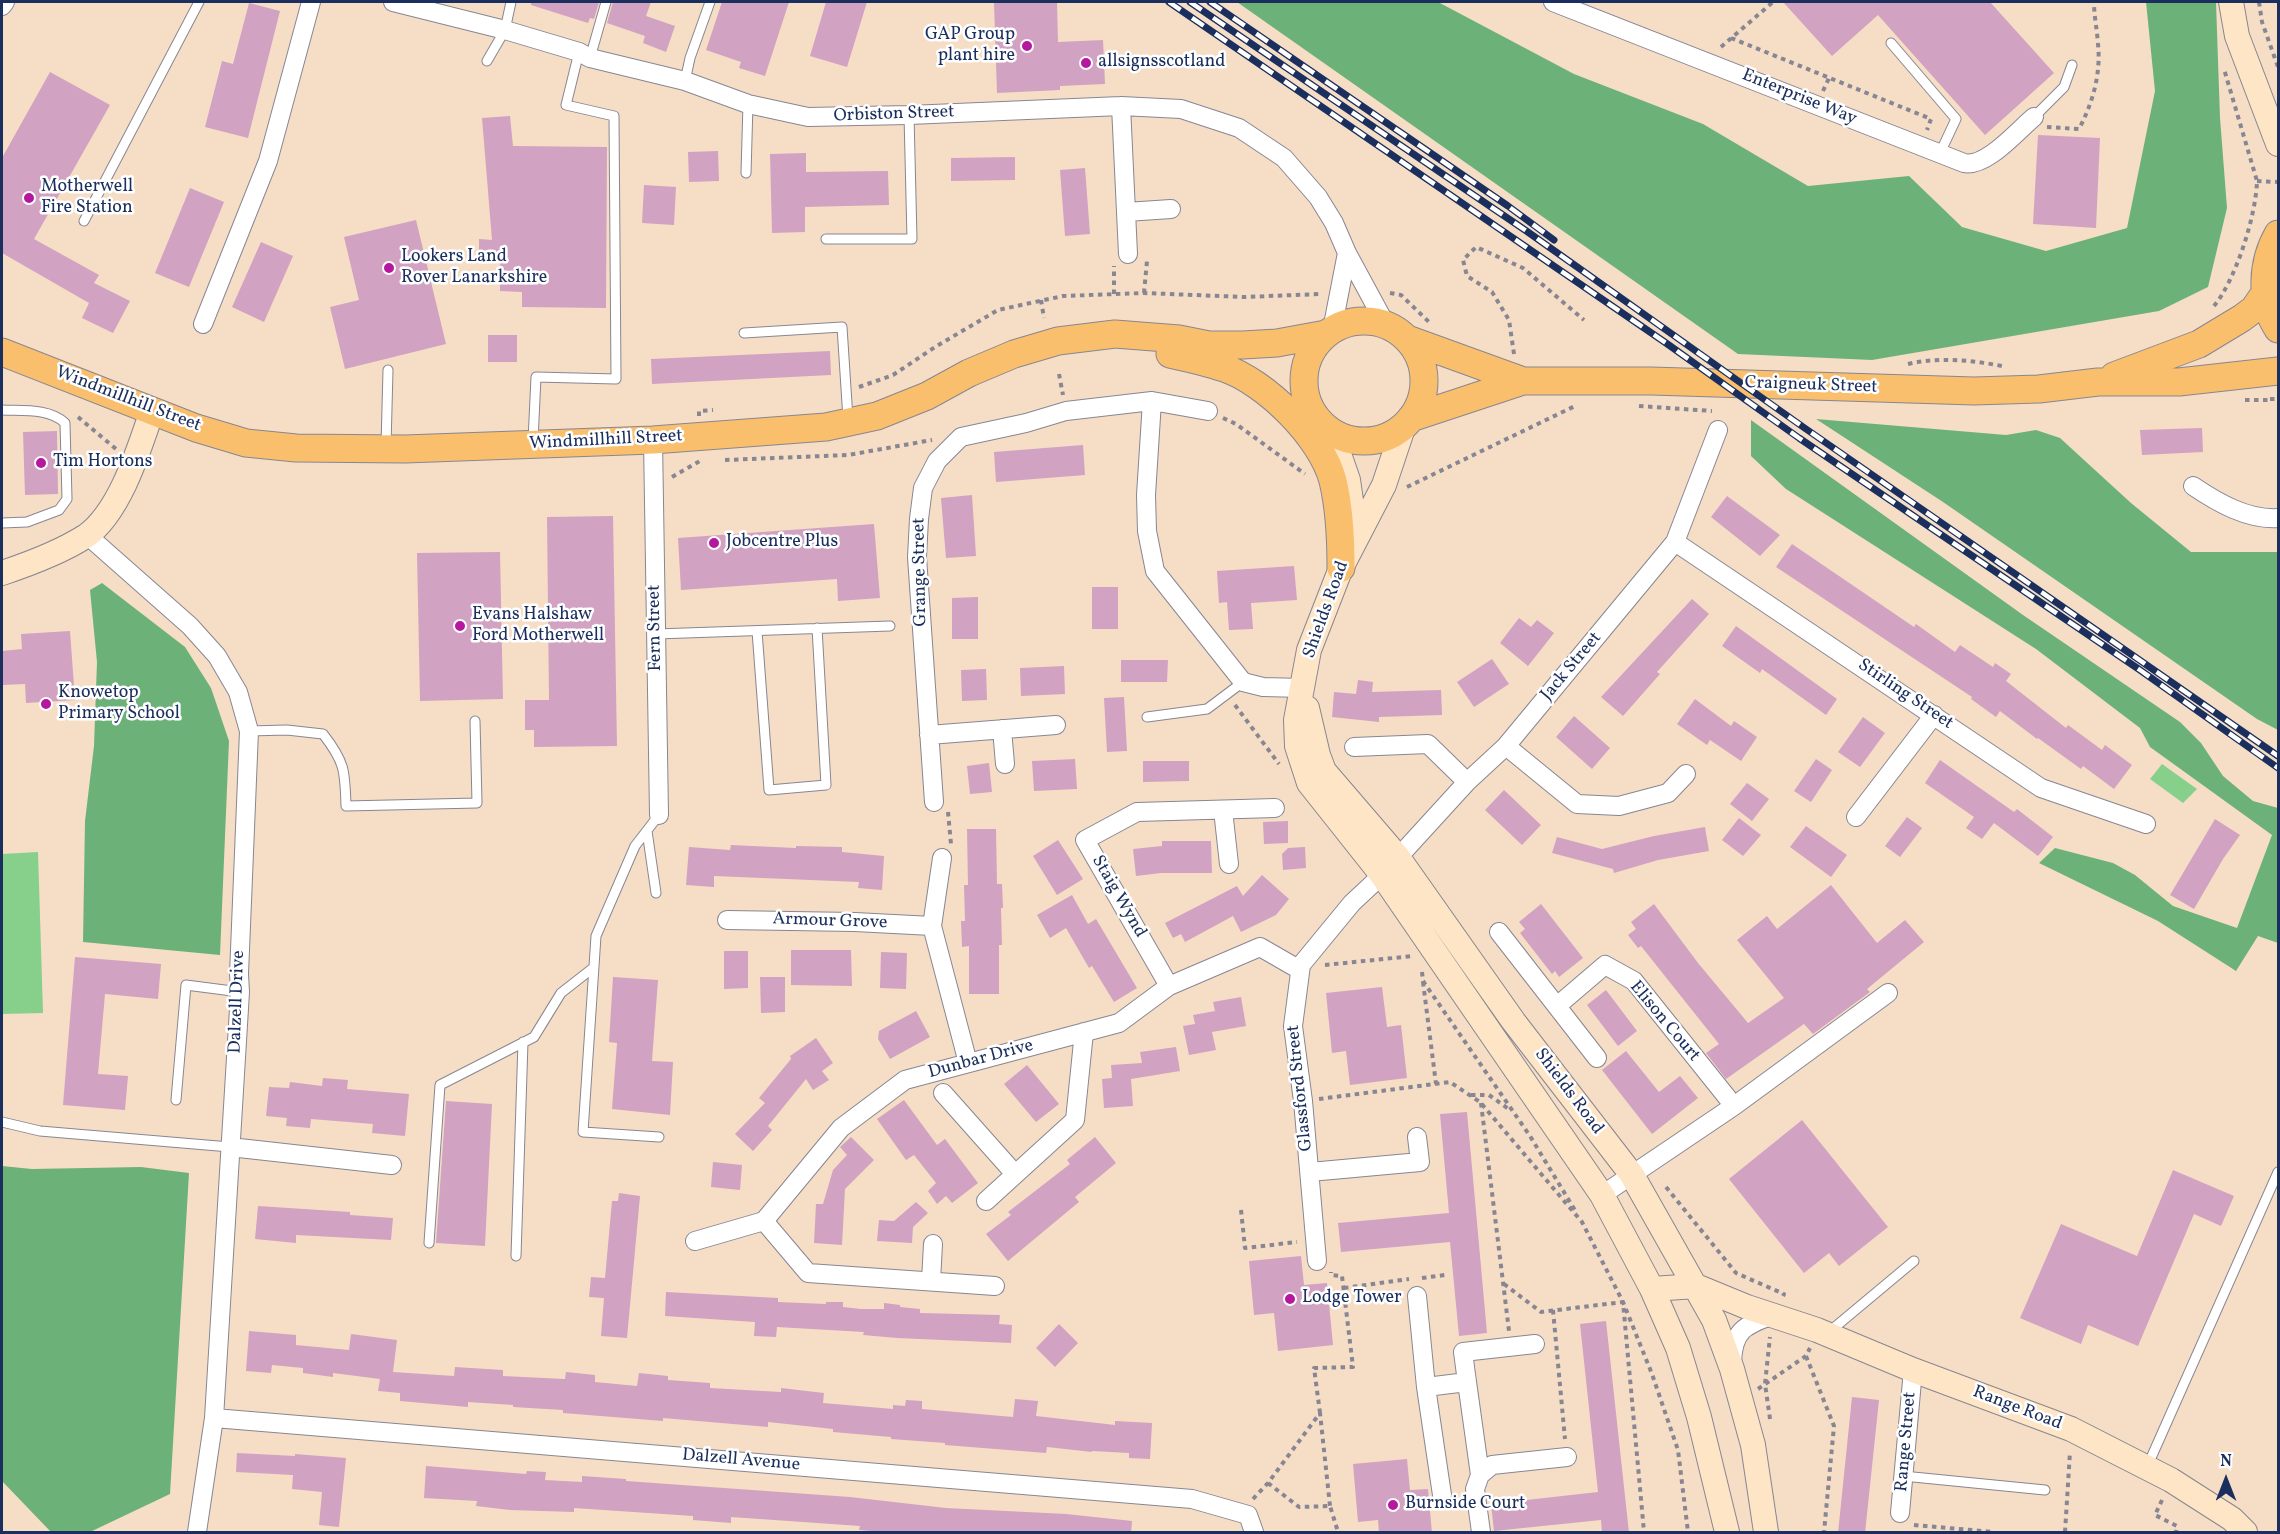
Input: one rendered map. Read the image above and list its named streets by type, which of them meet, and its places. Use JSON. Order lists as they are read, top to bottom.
{
  "streets": {
    "main road": [
      "Craigneuk Street",
      "Windmillhill Street",
      "Shields Road",
      "Range Road"
    ],
    "street": [
      "Enterprise Way",
      "Orbiston Street",
      "Grange Street",
      "Fern Street",
      "Jack Street",
      "Stirling Street",
      "Staig Wynd",
      "Armour Grove",
      "Dalzell Drive",
      "Elison Court",
      "Dunbar Drive",
      "Glassford Street",
      "Range Street",
      "Dalzell Avenue"
    ]
  },
  "crossings": [
    ["Orbiston Street", "Craigneuk Street"],
    ["Orbiston Street", "Windmillhill Street"],
    ["Orbiston Street", "Shields Road"],
    ["Craigneuk Street", "Windmillhill Street"],
    ["Craigneuk Street", "Shields Road"],
    ["Windmillhill Street", "Shields Road"],
    ["Windmillhill Street", "Fern Street"],
    ["Shields Road", "Jack Street"],
    ["Shields Road", "Range Road"],
    ["Jack Street", "Stirling Street"],
    ["Staig Wynd", "Dunbar Drive"],
    ["Dalzell Drive", "Dalzell Avenue"],
    ["Dunbar Drive", "Glassford Street"],
    ["Range Road", "Range Street"]
  ],
  "places": [
    "GAP Group plant hire",
    "allsignsscotland",
    "Motherwell Fire Station",
    "Lookers Land Rover Lanarkshire",
    "Tim Hortons",
    "Jobcentre Plus",
    "Evans Halshaw Ford Motherwell",
    "Knowetop Primary School",
    "Lodge Tower",
    "Burnside Court"
  ],
  "north": "top"
}
